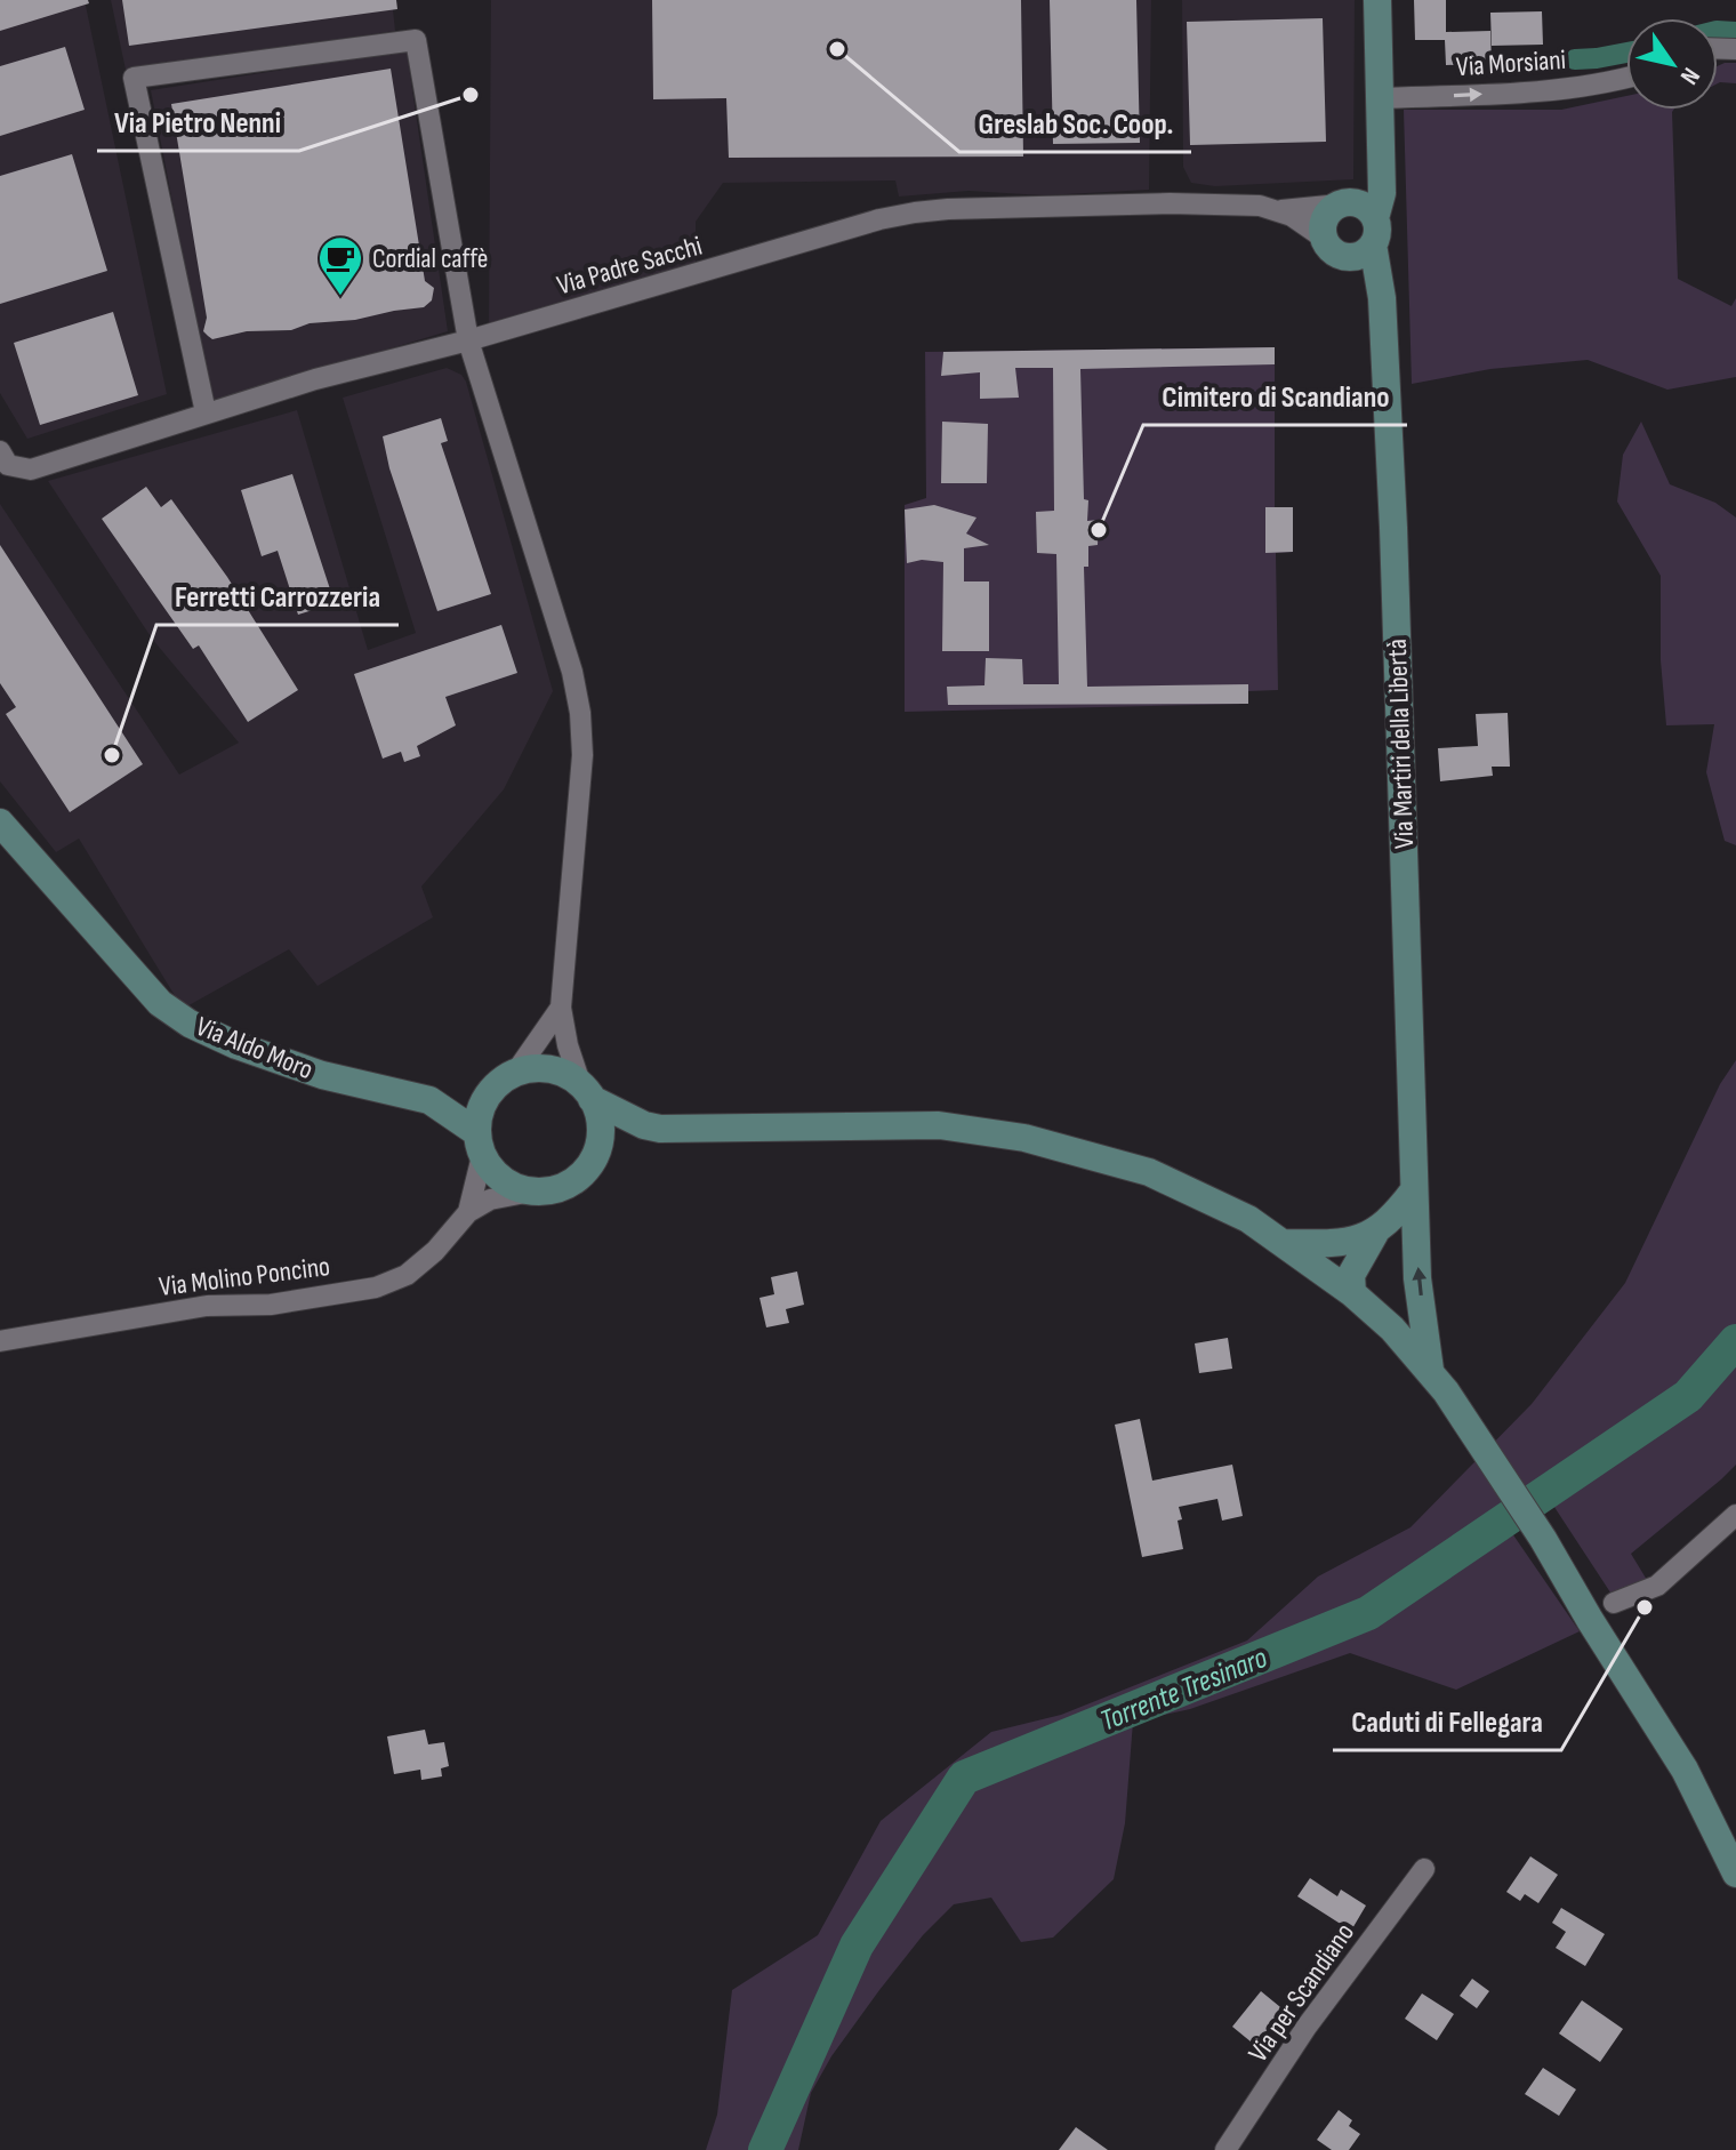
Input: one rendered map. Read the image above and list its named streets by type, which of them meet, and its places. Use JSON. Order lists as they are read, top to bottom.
{
  "streets": {
    "main road": ["Via Martiri della Libertà", "Via Aldo Moro"],
    "street": [
      "Via Morsiani",
      "Via Padre Sacchi",
      "Via Molino Poncino",
      "Via per Scandiano"
    ]
  },
  "crossings": [
    ["Via Morsiani", "Via Martiri della Libertà"],
    ["Via Padre Sacchi", "Via Martiri della Libertà"],
    ["Via Aldo Moro", "Via Molino Poncino"]
  ],
  "one_way": ["Via Morsiani"],
  "water": ["Torrente Tresinaro"],
  "places": {
    "other": [
      "Greslab Soc. Coop.",
      "Via Pietro Nenni",
      "Cimitero di Scandiano",
      "Ferretti Carrozzeria",
      "Caduti di Fellegara"
    ],
    "cafe": ["Cordial caffè"]
  },
  "north": "bottom right"
}
